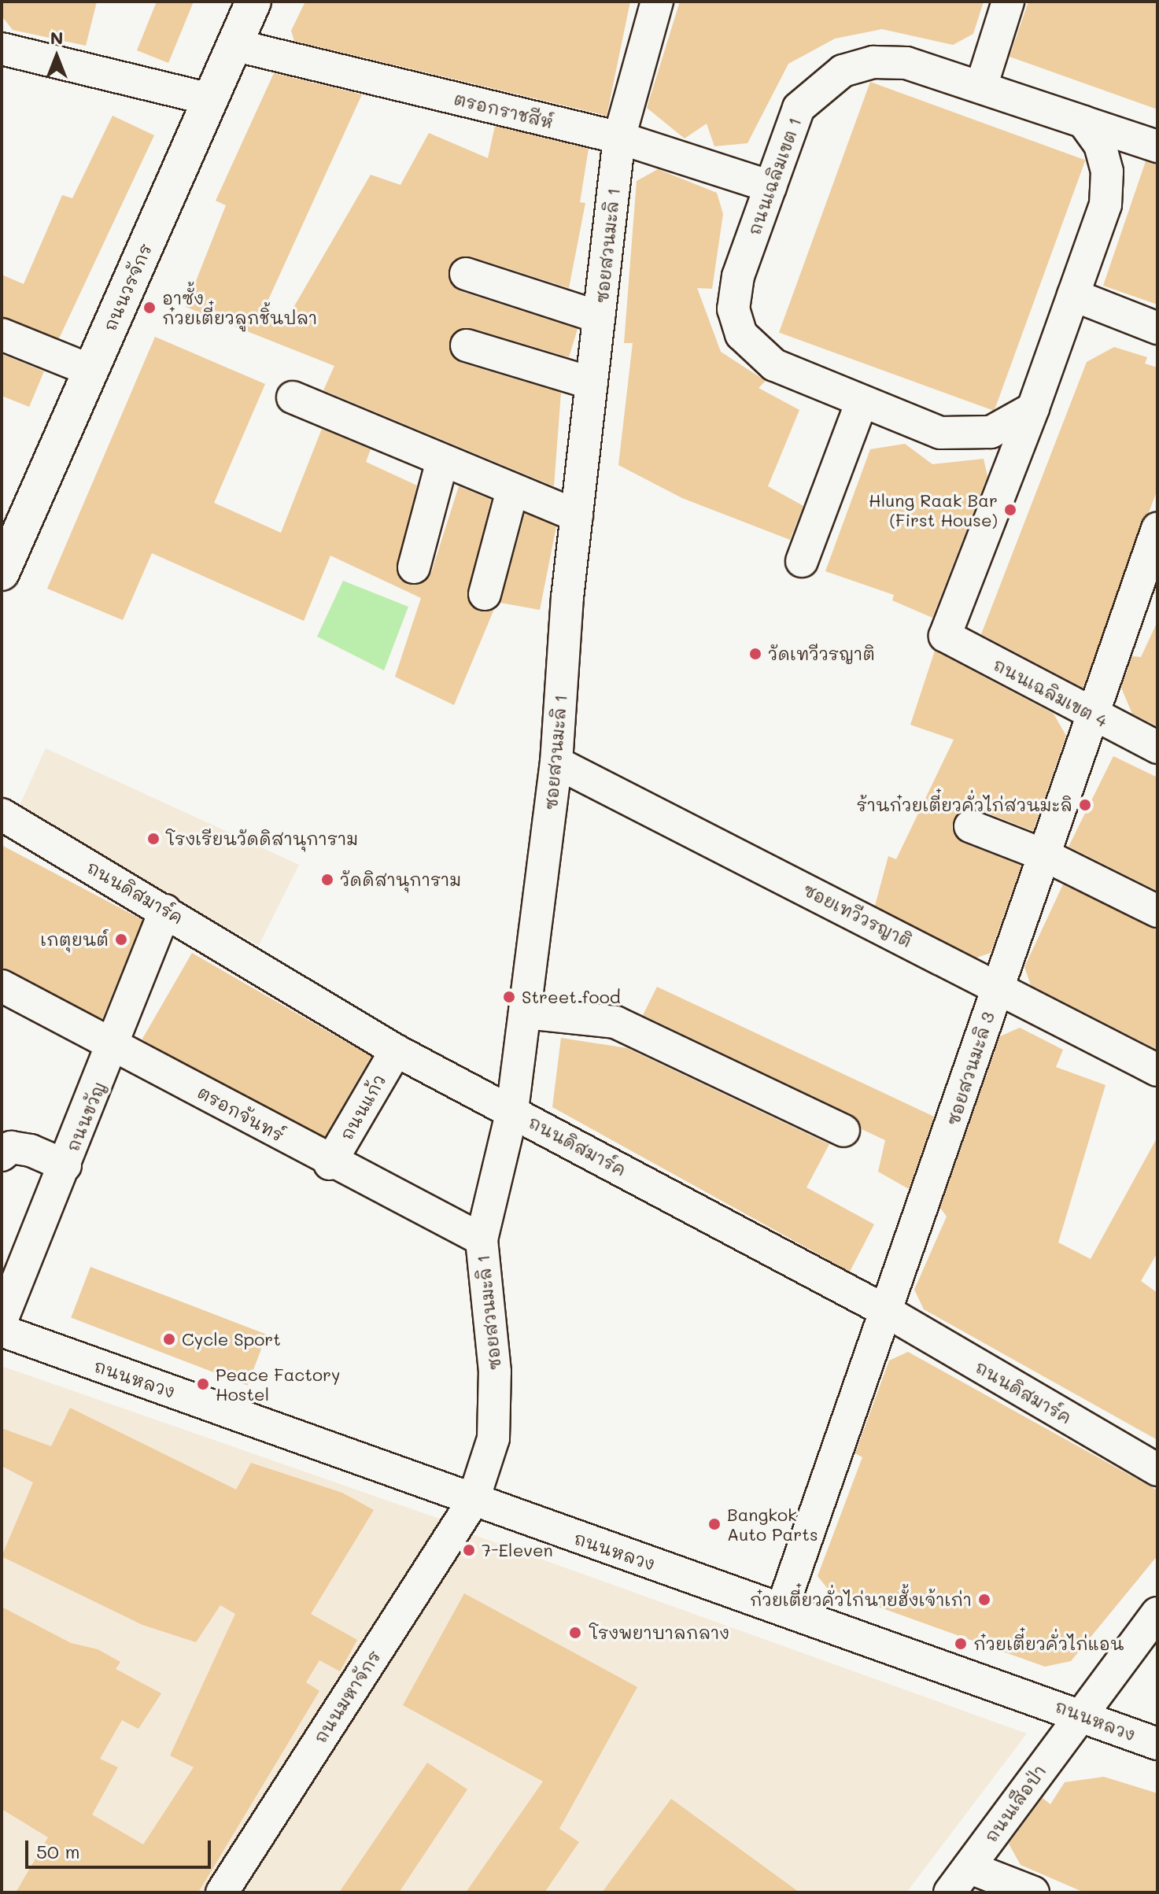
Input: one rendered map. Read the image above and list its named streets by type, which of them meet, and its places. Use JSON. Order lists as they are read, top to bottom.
{
  "streets": {
    "main road": ["ถนนวรจักร"],
    "street": [
      "ตรอกราชสีห์",
      "ถนนเฉลิมเขต 1",
      "ซอยสวนมะลิ 1",
      "ถนนเฉลิมเขต 4",
      "ถนนดิสมาร์ค",
      "ซอยเทวีวรญาติ",
      "ซอยสวนมะลิ 3",
      "ถนนแก้ว",
      "ตรอกจันทร์",
      "ถนนขวัญ",
      "ถนนหลวง",
      "ถนนมหาจักร",
      "ถนนเสือป่า"
    ]
  },
  "crossings": [
    ["ตรอกราชสีห์", "ถนนเฉลิมเขต 1"],
    ["ตรอกราชสีห์", "ซอยสวนมะลิ 1"],
    ["ตรอกราชสีห์", "ถนนวรจักร"],
    ["ถนนเฉลิมเขต 1", "ถนนเฉลิมเขต 4"],
    ["ซอยสวนมะลิ 1", "ถนนดิสมาร์ค"],
    ["ซอยสวนมะลิ 1", "ซอยเทวีวรญาติ"],
    ["ซอยสวนมะลิ 1", "ตรอกจันทร์"],
    ["ซอยสวนมะลิ 1", "ถนนหลวง"],
    ["ซอยสวนมะลิ 1", "ถนนมหาจักร"],
    ["ถนนเฉลิมเขต 4", "ซอยสวนมะลิ 3"],
    ["ถนนดิสมาร์ค", "ซอยสวนมะลิ 3"],
    ["ถนนดิสมาร์ค", "ถนนแก้ว"],
    ["ถนนดิสมาร์ค", "ถนนขวัญ"],
    ["ซอยเทวีวรญาติ", "ซอยสวนมะลิ 3"],
    ["ซอยสวนมะลิ 3", "ถนนหลวง"],
    ["ถนนแก้ว", "ตรอกจันทร์"],
    ["ตรอกจันทร์", "ถนนขวัญ"],
    ["ถนนหลวง", "ถนนมหาจักร"],
    ["ถนนหลวง", "ถนนเสือป่า"]
  ],
  "places": [
    "อาซั้ง ก๋วยเตี๋ยวลูกชิ้นปลา",
    "Hlung Raak Bar (First House)",
    "วัดเทวีวรญาติ",
    "ร้านก๋วยเตี๋ยวคั่วไก่สวนมะลิ",
    "โรงเรียนวัดดิสานุการาม",
    "วัดดิสานุการาม",
    "เกตุยนต์",
    "Street food",
    "Cycle Sport",
    "Peace Factory Hostel",
    "Bangkok Auto Parts",
    "7-Eleven",
    "ก๋วยเตี๋ยวคั่วไก่นายฮั้งเจ้าเก่า",
    "โรงพยาบาลกลาง",
    "ก๋วยเตี๋ยวคั่วไก่แอน"
  ],
  "scale_bar": "50 m",
  "north": "top"
}
